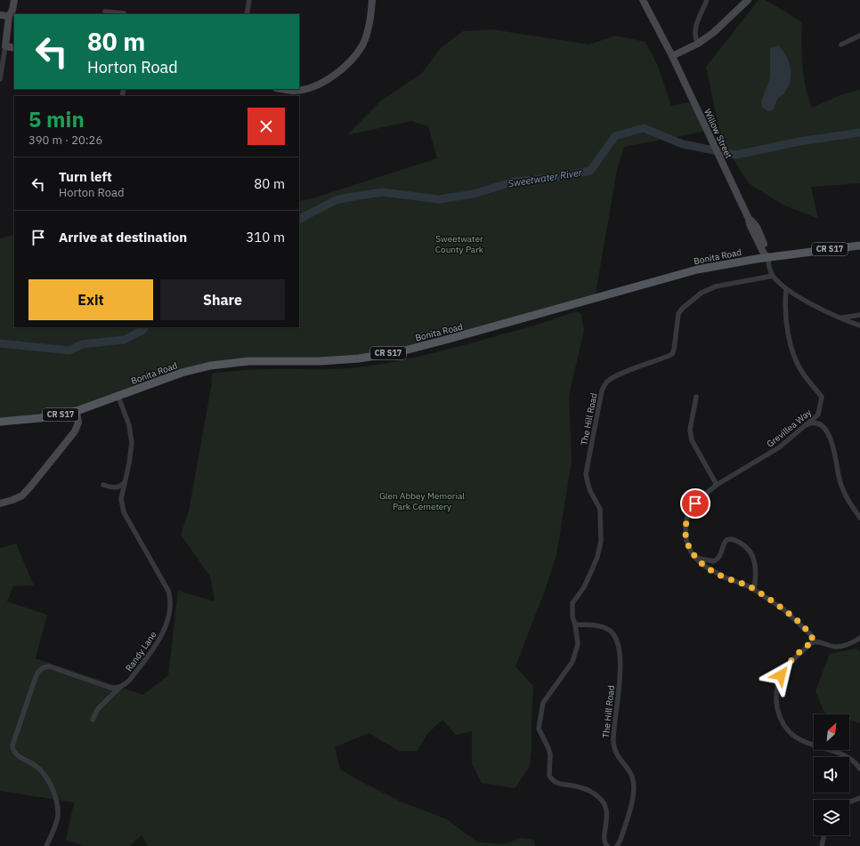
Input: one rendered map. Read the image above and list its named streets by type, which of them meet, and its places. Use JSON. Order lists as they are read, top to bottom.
{
  "streets": {
    "main road": ["Willow Street", "CR S17", "Bonita Road"],
    "street": ["The Hill Road", "Grevillea Way", "Randy Lane"]
  },
  "crossings": [
    ["Willow Street", "Bonita Road"],
    ["Bonita Road", "Randy Lane"]
  ],
  "water": ["Sweetwater River"],
  "parks": ["Sweetwater County Park", "Glen Abbey Memorial Park Cemetery"],
  "north": "top right",
  "page": {
    "turn": ["80 m", "Horton Road"],
    "heading": ["5 min", "390 m · 20:26"],
    "list": [
      {
        "name": "Turn left",
        "note": "Horton Road",
        "value": "80 m"
      },
      {
        "name": "Arrive at destination",
        "value": "310 m"
      }
    ],
    "buttons": ["Exit", "Share"]
  }
}
